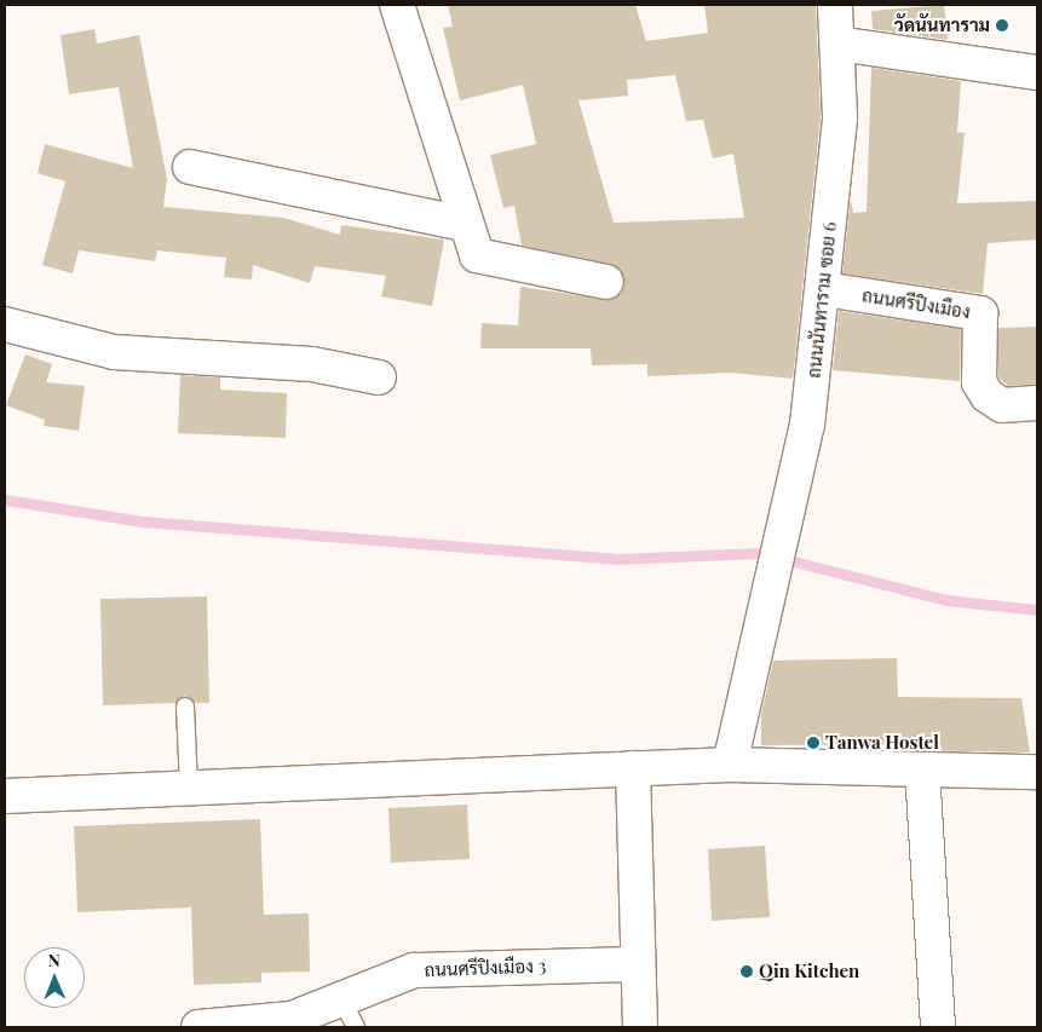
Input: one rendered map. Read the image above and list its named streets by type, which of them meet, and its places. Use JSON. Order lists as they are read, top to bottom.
{
  "streets": {
    "street": ["ถนนนันทาราม ซอย 6", "ถนนศรีปิงเมือง", "ถนนศรีปิงเมือง 3"]
  },
  "crossings": [
    ["ถนนนันทาราม ซอย 6", "ถนนศรีปิงเมือง"]
  ],
  "places": ["วัดนันทาราม", "Tanwa Hostel", "Qin Kitchen"],
  "north": "top"
}
